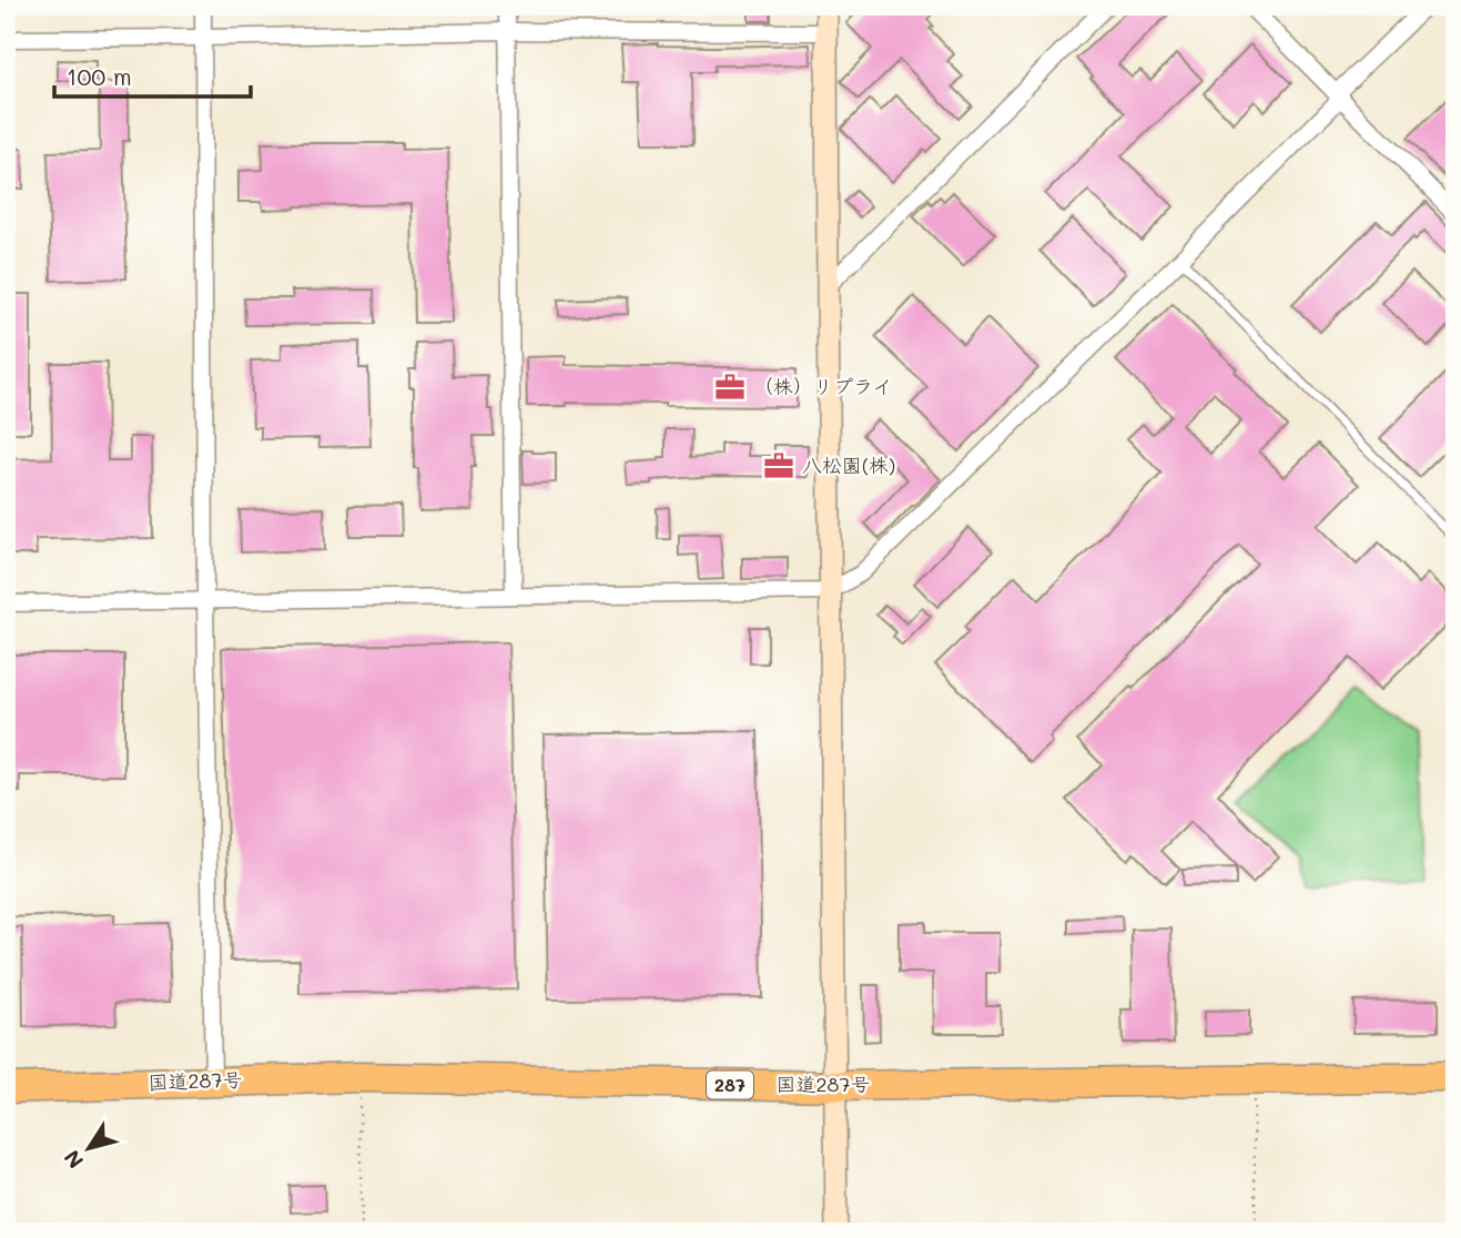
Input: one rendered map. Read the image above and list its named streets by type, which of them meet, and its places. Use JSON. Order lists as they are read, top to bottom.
{
  "streets": {
    "highway": ["国道287号", "287"]
  },
  "places": {
    "office": ["（株）リプライ", "八松園(株)"]
  },
  "scale_bar": "100 m",
  "north": "bottom left"
}
